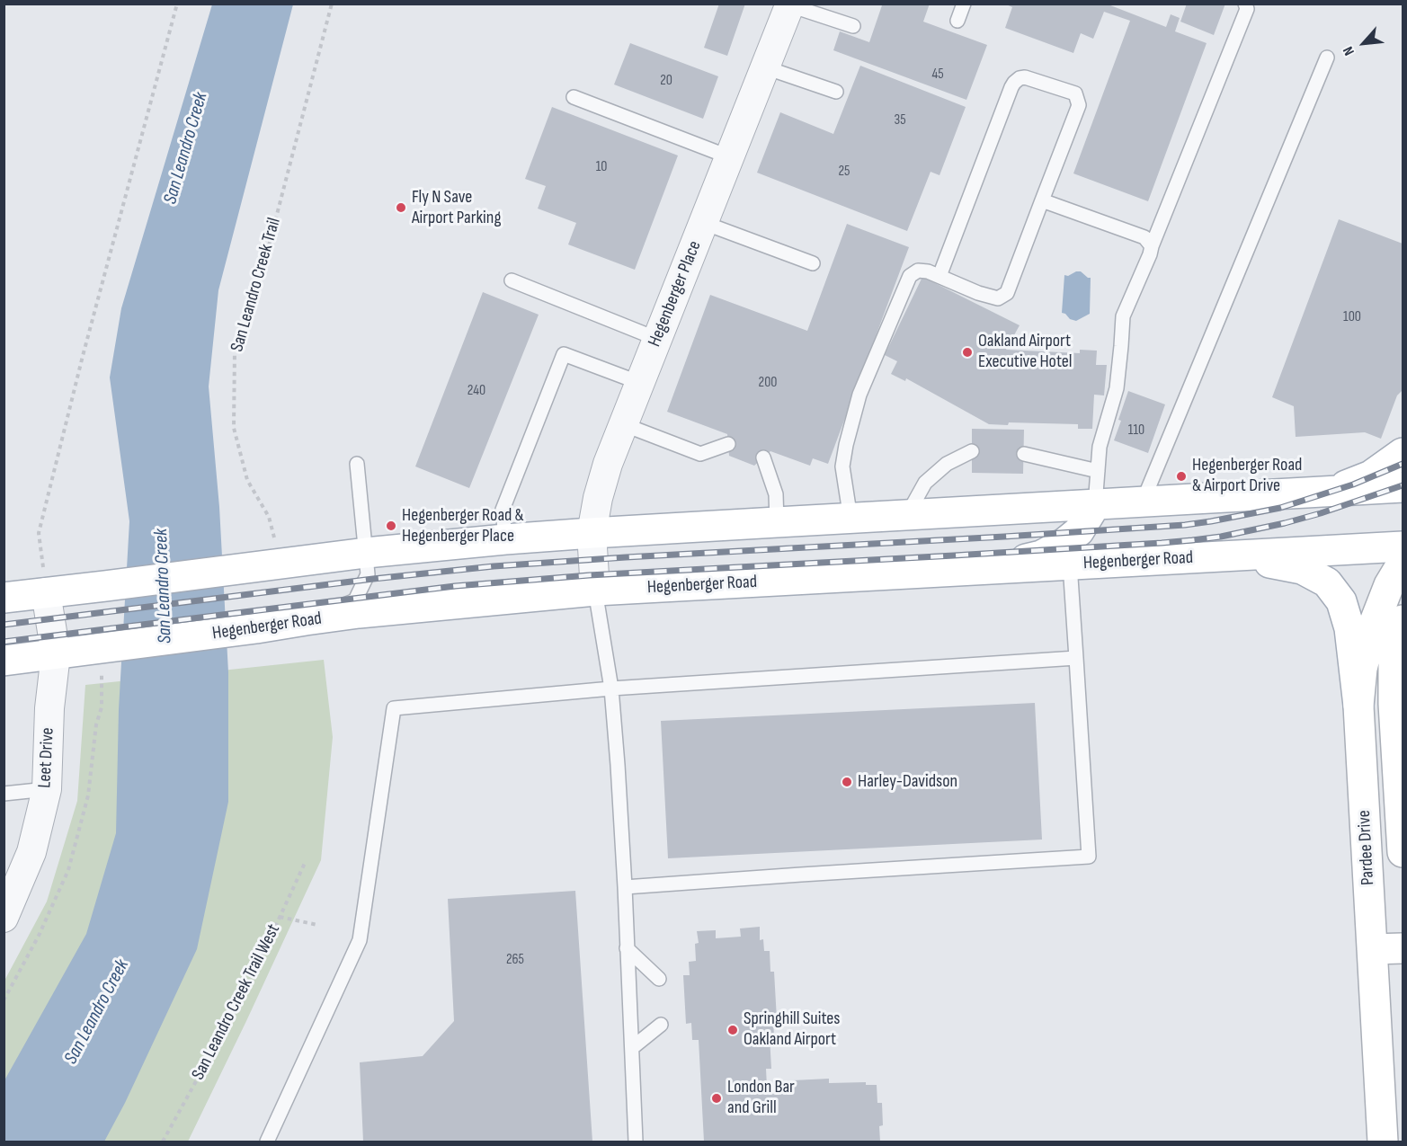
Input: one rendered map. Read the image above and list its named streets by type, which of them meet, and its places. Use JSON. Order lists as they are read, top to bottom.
{
  "streets": {
    "main road": ["Hegenberger Road", "Pardee Drive"],
    "street": ["Hegenberger Place", "Leet Drive"],
    "path": ["San Leandro Creek Trail", "San Leandro Creek Trail West"]
  },
  "crossings": [
    ["Hegenberger Place", "Hegenberger Road"],
    ["Hegenberger Road", "Leet Drive"]
  ],
  "water": ["San Leandro Creek"],
  "places": [
    "Fly N Save Airport Parking",
    "Oakland Airport Executive Hotel",
    "Hegenberger Road & Airport Drive",
    "Hegenberger Road & Hegenberger Place",
    "Harley-Davidson",
    "Springhill Suites Oakland Airport",
    "London Bar and Grill"
  ],
  "house_numbers": [
    "45",
    "20",
    "35",
    "10",
    "25",
    "100",
    "200",
    "240",
    "110",
    "265"
  ],
  "north": "bottom left"
}
